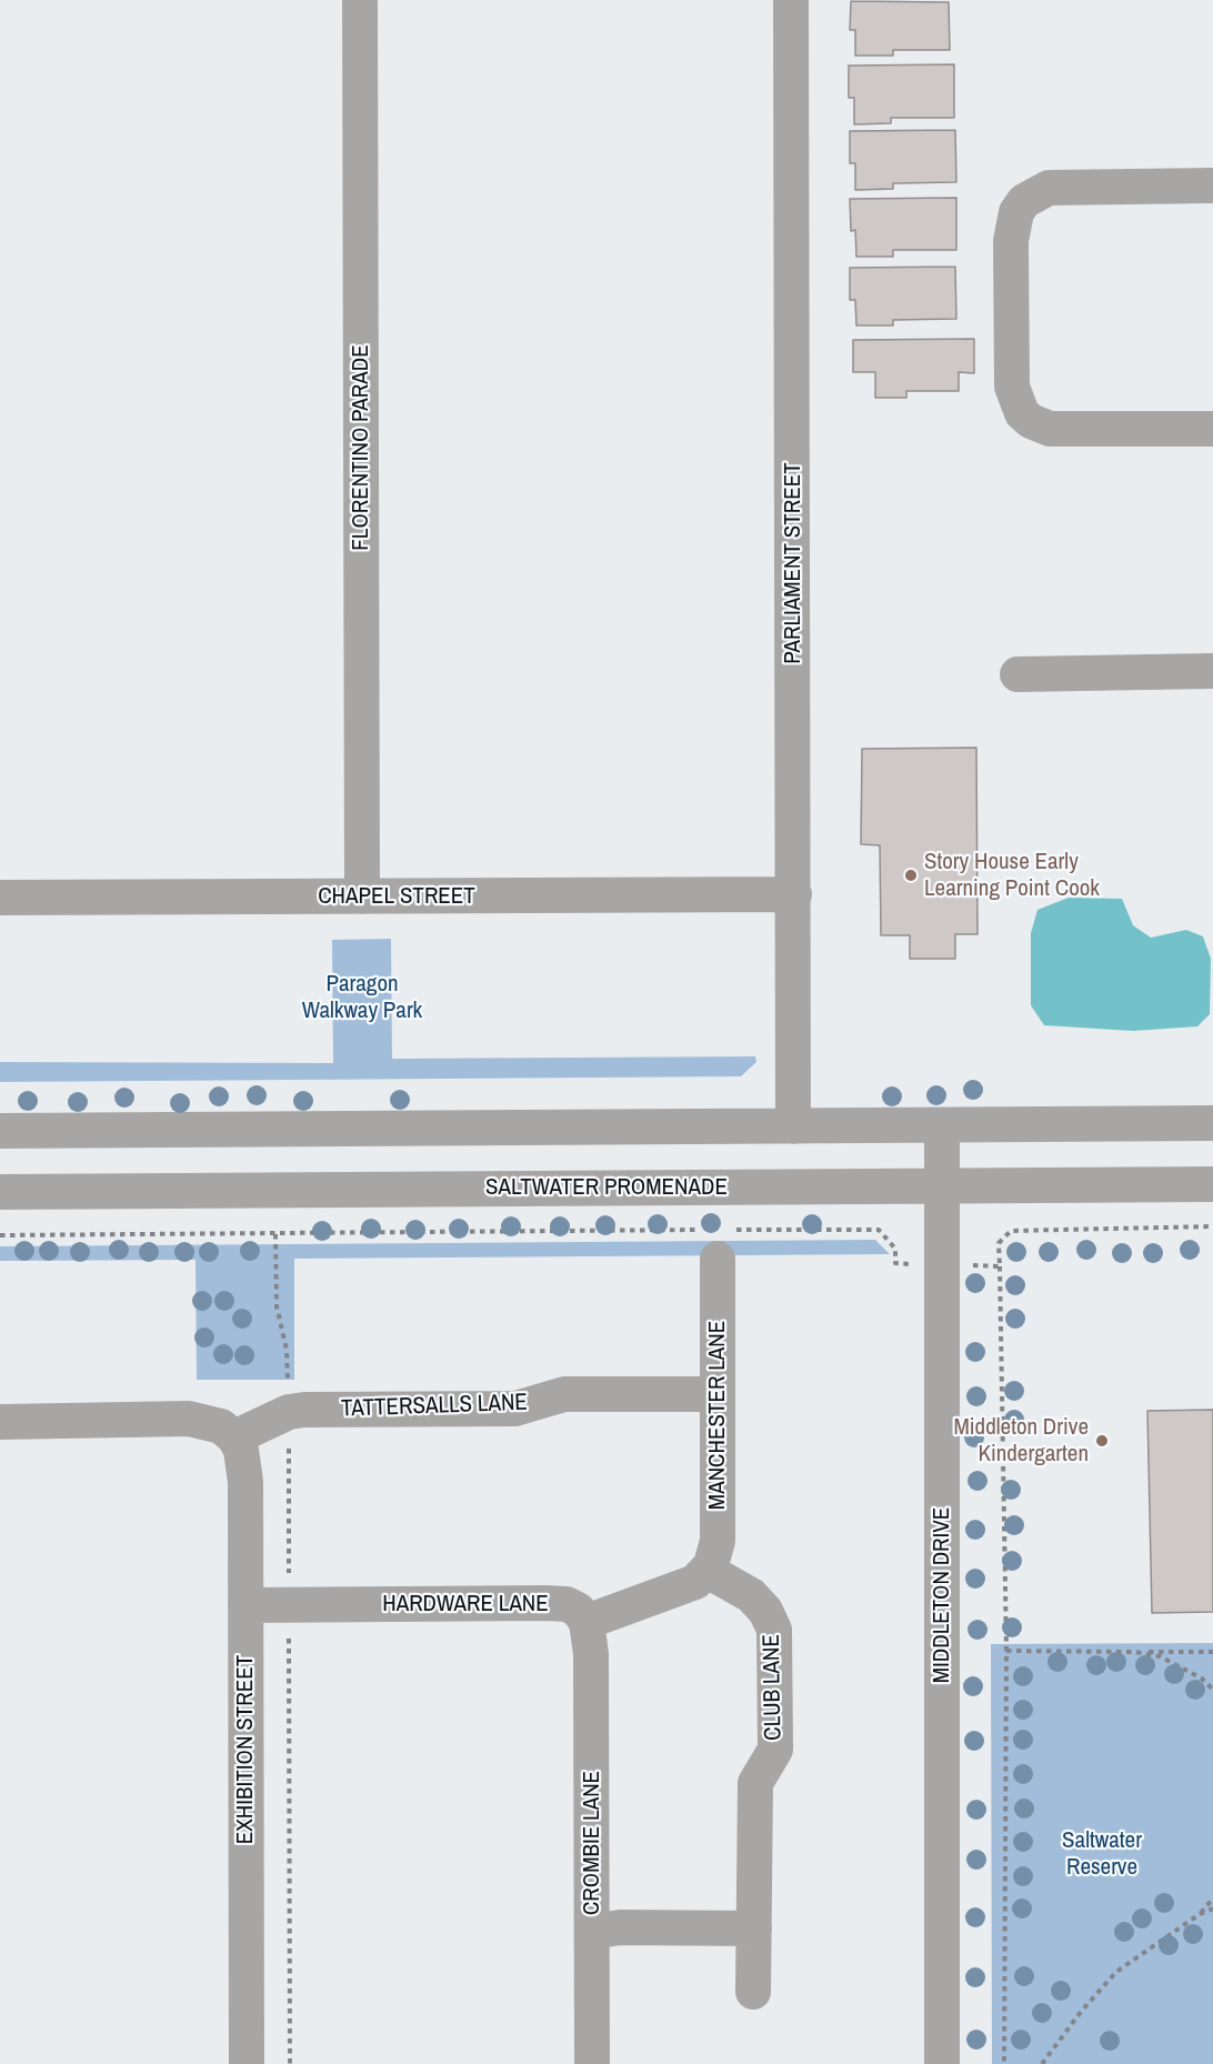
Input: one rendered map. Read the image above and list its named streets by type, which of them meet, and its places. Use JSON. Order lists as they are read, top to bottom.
{
  "streets": {
    "street": [
      "FLORENTINO PARADE",
      "PARLIAMENT STREET",
      "CHAPEL STREET",
      "SALTWATER PROMENADE",
      "TATTERSALLS LANE",
      "MANCHESTER LANE",
      "MIDDLETON DRIVE",
      "HARDWARE LANE",
      "CLUB LANE",
      "EXHIBITION STREET",
      "CROMBIE LANE"
    ]
  },
  "crossings": [
    ["FLORENTINO PARADE", "CHAPEL STREET"],
    ["PARLIAMENT STREET", "CHAPEL STREET"],
    ["SALTWATER PROMENADE", "MIDDLETON DRIVE"],
    ["TATTERSALLS LANE", "MANCHESTER LANE"],
    ["TATTERSALLS LANE", "EXHIBITION STREET"],
    ["MANCHESTER LANE", "CLUB LANE"],
    ["HARDWARE LANE", "EXHIBITION STREET"],
    ["HARDWARE LANE", "CROMBIE LANE"]
  ],
  "parks": ["Paragon Walkway Park", "Saltwater Reserve"],
  "places": ["Story House Early Learning Point Cook", "Middleton Drive Kindergarten"]
}
